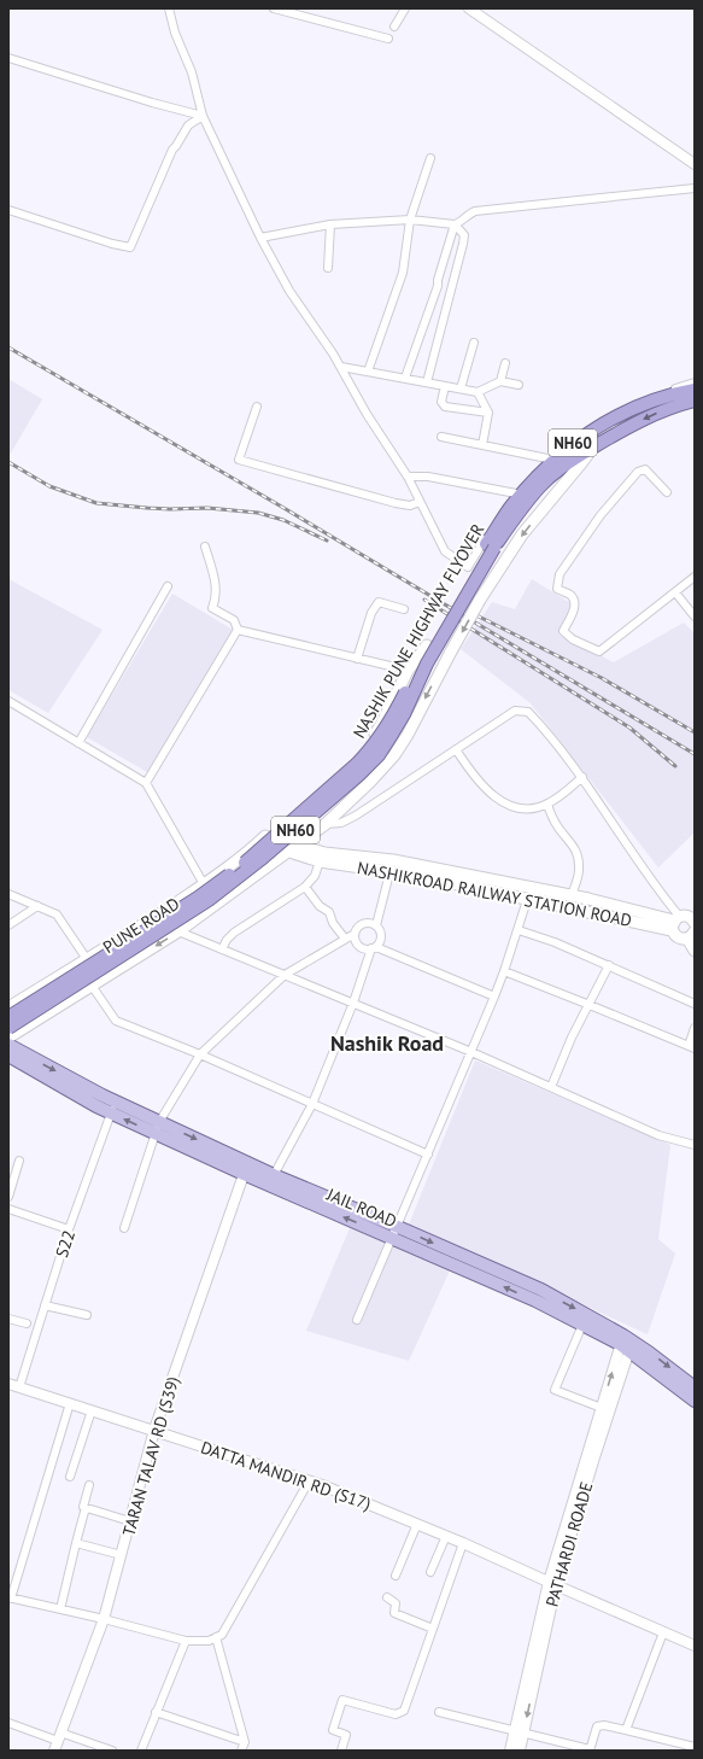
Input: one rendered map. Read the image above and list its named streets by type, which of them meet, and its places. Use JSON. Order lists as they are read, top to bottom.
{
  "streets": {
    "highway": ["NH60", "NASHIK PUNE HIGHWAY FLYOVER"],
    "main road": ["NASHIKROAD RAILWAY STATION ROAD", "PUNE ROAD", "JAIL ROAD"],
    "street": [
      "S22",
      "TARAN TALAV RD (S39)",
      "DATTA MANDIR RD (S17)",
      "PATHARDI ROADE"
    ]
  },
  "crossings": [
    ["NASHIK PUNE HIGHWAY FLYOVER", "PUNE ROAD"],
    ["JAIL ROAD", "S22"],
    ["JAIL ROAD", "TARAN TALAV RD (S39)"],
    ["JAIL ROAD", "PATHARDI ROADE"],
    ["S22", "DATTA MANDIR RD (S17)"],
    ["TARAN TALAV RD (S39)", "DATTA MANDIR RD (S17)"],
    ["DATTA MANDIR RD (S17)", "PATHARDI ROADE"]
  ],
  "districts": ["Nashik Road"]
}
